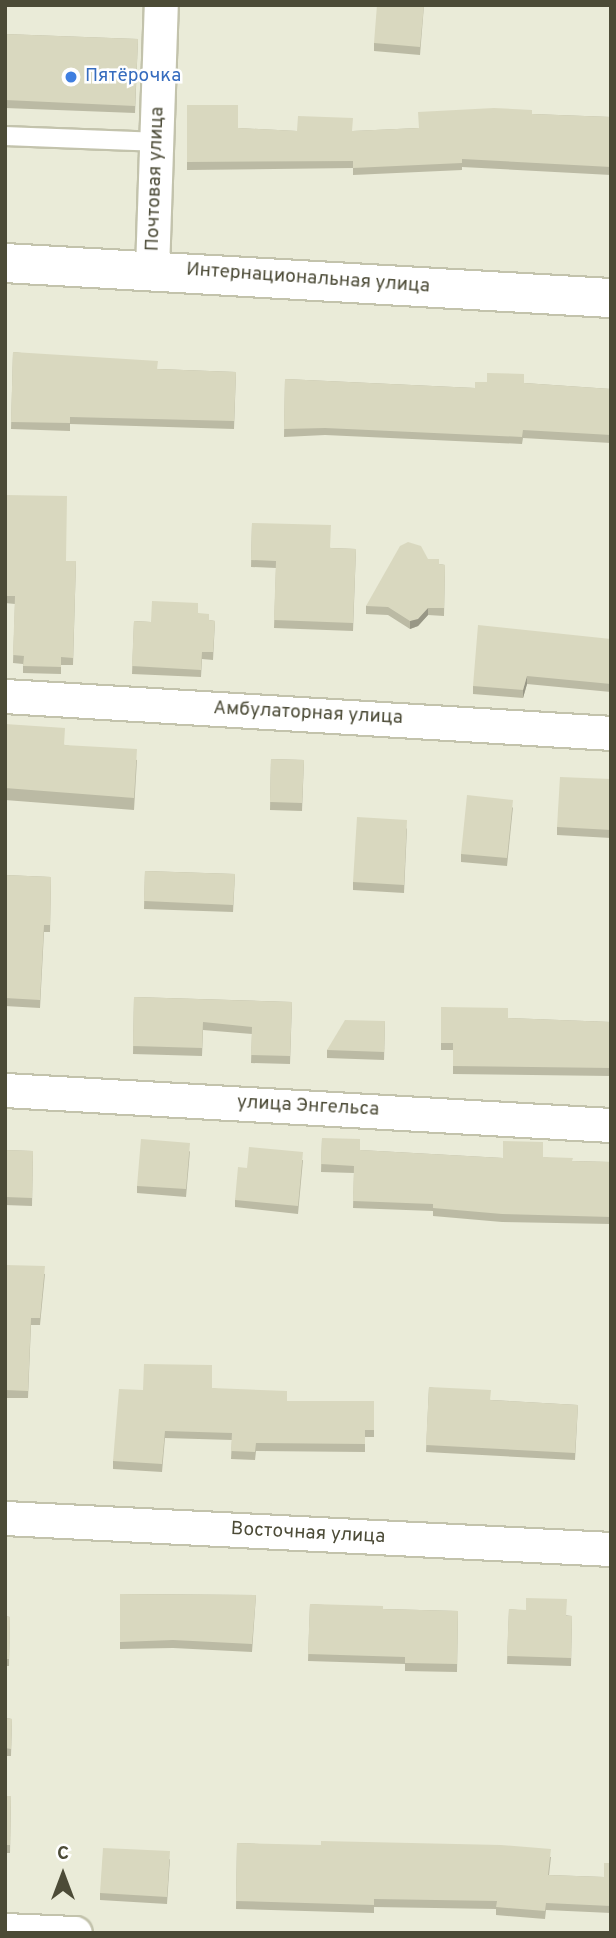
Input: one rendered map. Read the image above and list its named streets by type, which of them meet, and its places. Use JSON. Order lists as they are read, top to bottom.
{
  "streets": {
    "street": [
      "Почтовая улица",
      "Интернациональная улица",
      "Амбулаторная улица",
      "улица Энгельса",
      "Восточная улица"
    ]
  },
  "crossings": [
    ["Почтовая улица", "Интернациональная улица"]
  ],
  "places": ["Пятёрочка"],
  "north": "top"
}
